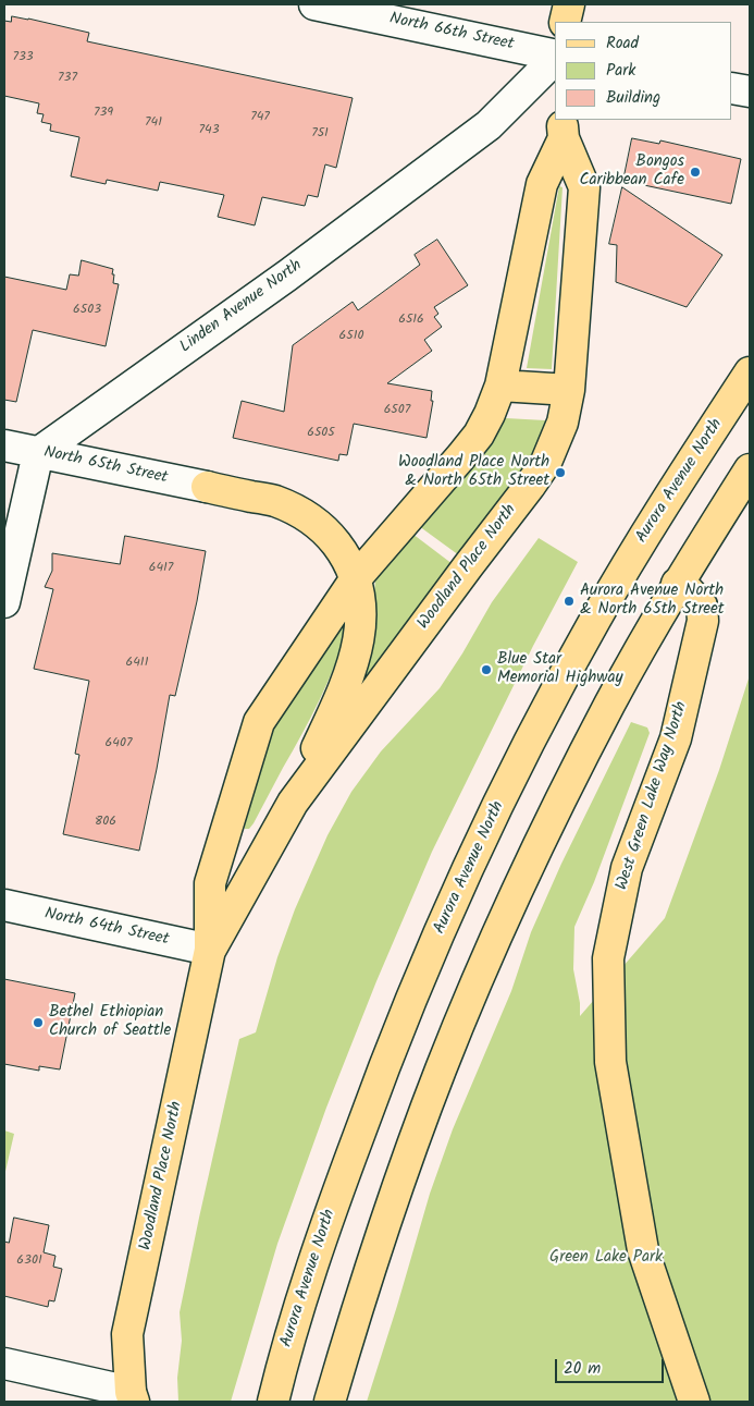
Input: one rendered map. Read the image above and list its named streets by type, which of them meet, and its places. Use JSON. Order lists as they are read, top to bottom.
{
  "streets": {
    "main road": ["Aurora Avenue North", "Woodland Place North", "West Green Lake Way North"],
    "street": [
      "North 66th Street",
      "Linden Avenue North",
      "North 65th Street",
      "North 64th Street"
    ]
  },
  "crossings": [
    ["Linden Avenue North", "North 65th Street"],
    ["Woodland Place North", "North 64th Street"]
  ],
  "parks": ["Green Lake Park"],
  "places": [
    "Bongos Caribbean Cafe",
    "Woodland Place North & North 65th Street",
    "Aurora Avenue North & North 65th Street",
    "Blue Star Memorial Highway",
    "Bethel Ethiopian Church of Seattle"
  ],
  "house_numbers": [
    "733",
    "737",
    "739",
    "747",
    "741",
    "743",
    "751",
    "6503",
    "6516",
    "6510",
    "6507",
    "6505",
    "6417",
    "6411",
    "6407",
    "806",
    "6301"
  ],
  "legend": ["Road", "Park", "Building"],
  "scale_bar": "20 m"
}
